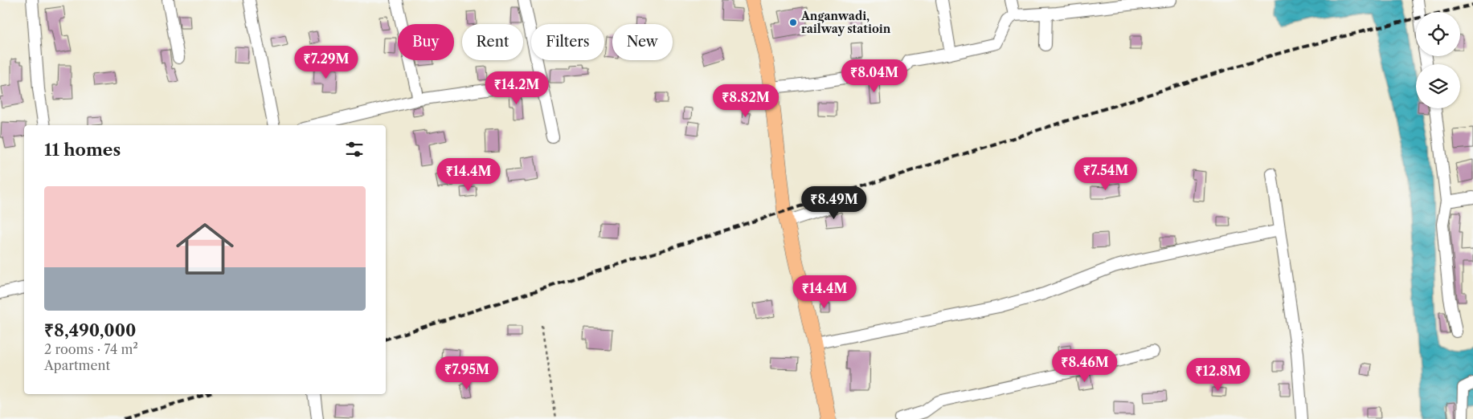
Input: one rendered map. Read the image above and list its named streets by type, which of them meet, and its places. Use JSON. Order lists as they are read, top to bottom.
{
  "places": ["Anganwadi, railway statioin"],
  "page": {
    "chip": [
      "Buy",
      "Rent",
      "Filters",
      "New"
    ],
    "price": [
      "₹7.29M",
      "₹8.04M",
      "₹14.2M",
      "₹8.82M",
      "₹7.54M",
      "₹14.4M",
      "₹8.49M",
      "₹14.4M",
      "₹8.46M",
      "₹7.95M",
      "₹12.8M"
    ],
    "heading": "11 homes",
    "list": [
      {
        "name": "₹8,490,000",
        "note": "2 rooms · 74 m² · Apartment"
      }
    ]
  }
}
